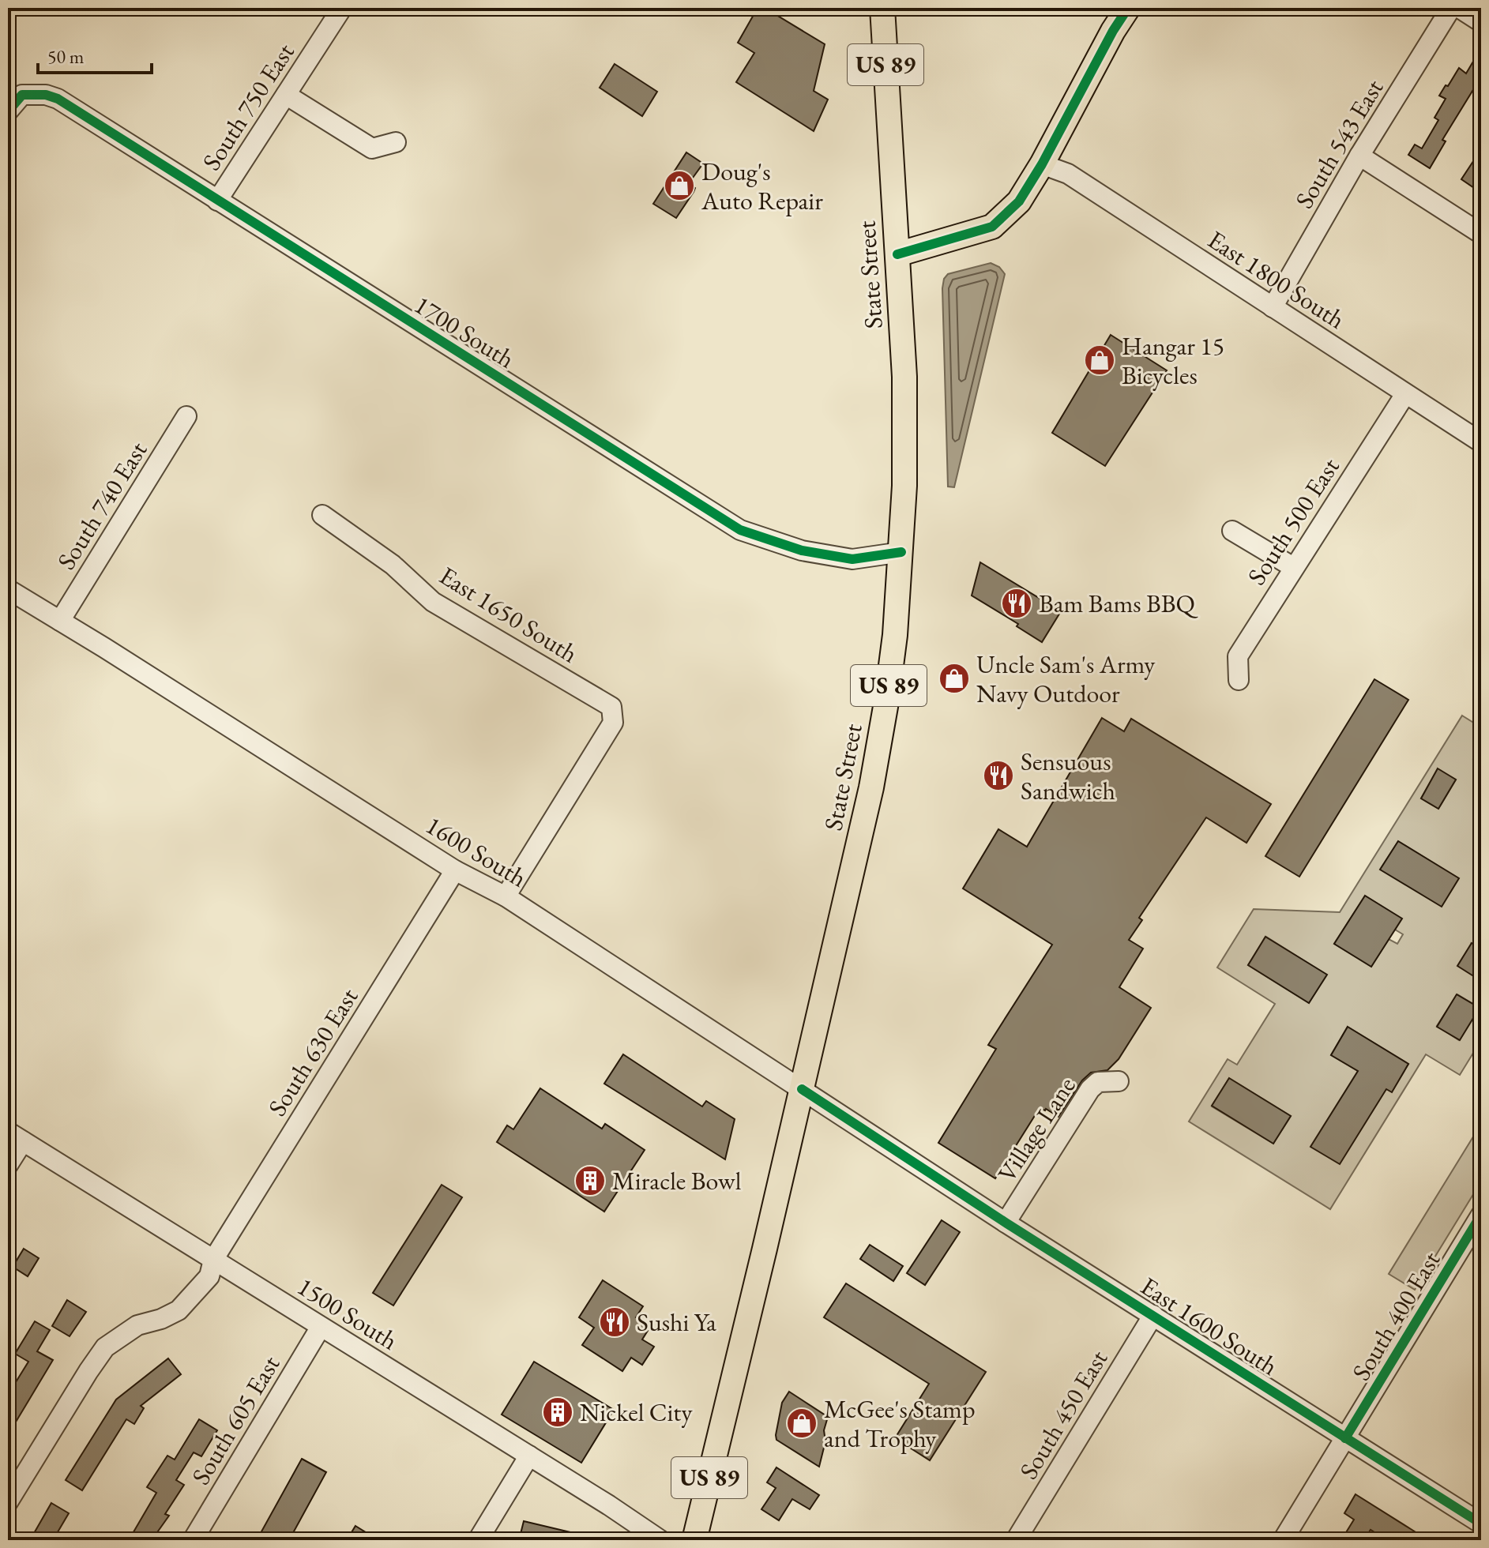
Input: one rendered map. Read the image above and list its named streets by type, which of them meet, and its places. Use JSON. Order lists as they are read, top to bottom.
{
  "streets": {
    "main road": ["US 89", "State Street"],
    "street": [
      "South 750 East",
      "South 543 East",
      "East 1800 South",
      "1700 South",
      "South 740 East",
      "South 500 East",
      "East 1650 South",
      "1600 South",
      "South 630 East",
      "Village Lane",
      "1500 South",
      "South 400 East",
      "East 1600 South",
      "South 450 East",
      "South 605 East"
    ]
  },
  "crossings": [
    ["South 750 East", "1700 South"],
    ["South 543 East", "East 1800 South"],
    ["State Street", "1700 South"],
    ["State Street", "1600 South"],
    ["East 1800 South", "South 500 East"],
    ["South 740 East", "1600 South"],
    ["East 1650 South", "1600 South"],
    ["1600 South", "South 630 East"],
    ["1600 South", "East 1600 South"],
    ["South 630 East", "1500 South"],
    ["Village Lane", "East 1600 South"],
    ["1500 South", "South 605 East"],
    ["South 400 East", "East 1600 South"],
    ["East 1600 South", "South 450 East"]
  ],
  "places": {
    "shop": [
      "Doug's Auto Repair",
      "Hangar 15 Bicycles",
      "Uncle Sam's Army Navy Outdoor",
      "McGee's Stamp and Trophy"
    ],
    "restaurant": ["Bam Bams BBQ", "Sensuous Sandwich", "Sushi Ya"],
    "building": ["Miracle Bowl", "Nickel City"]
  },
  "scale_bar": "50 m"
}
